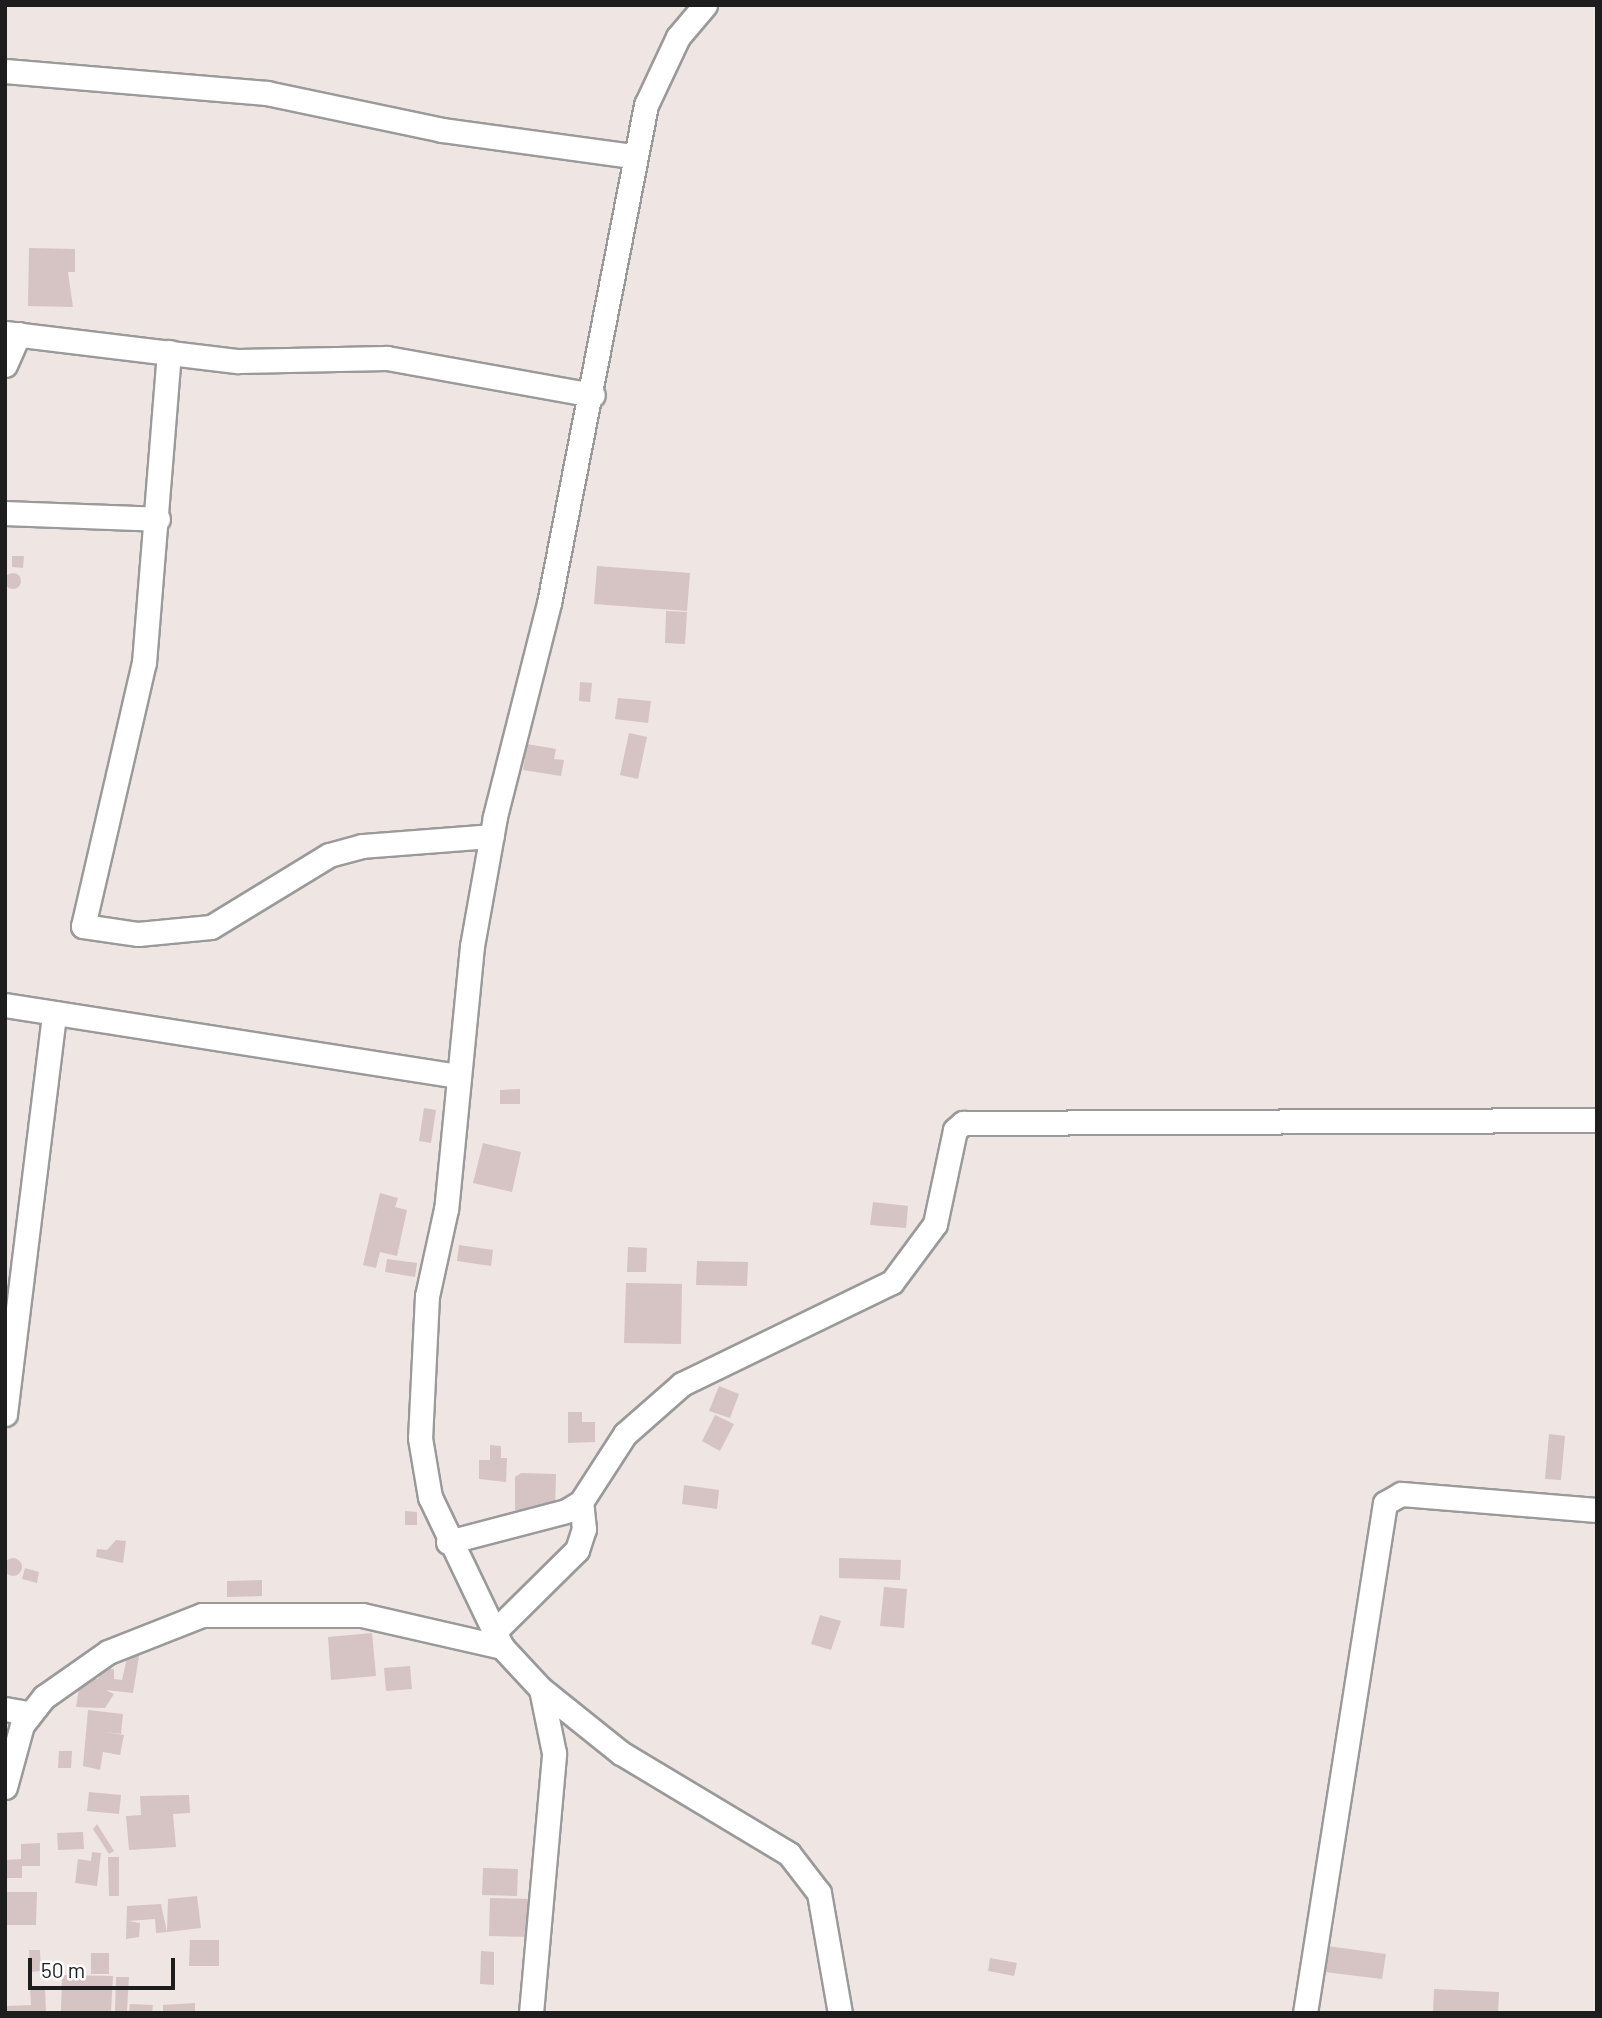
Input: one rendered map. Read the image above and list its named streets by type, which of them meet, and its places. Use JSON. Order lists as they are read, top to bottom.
{
  "scale_bar": "50 m"
}
